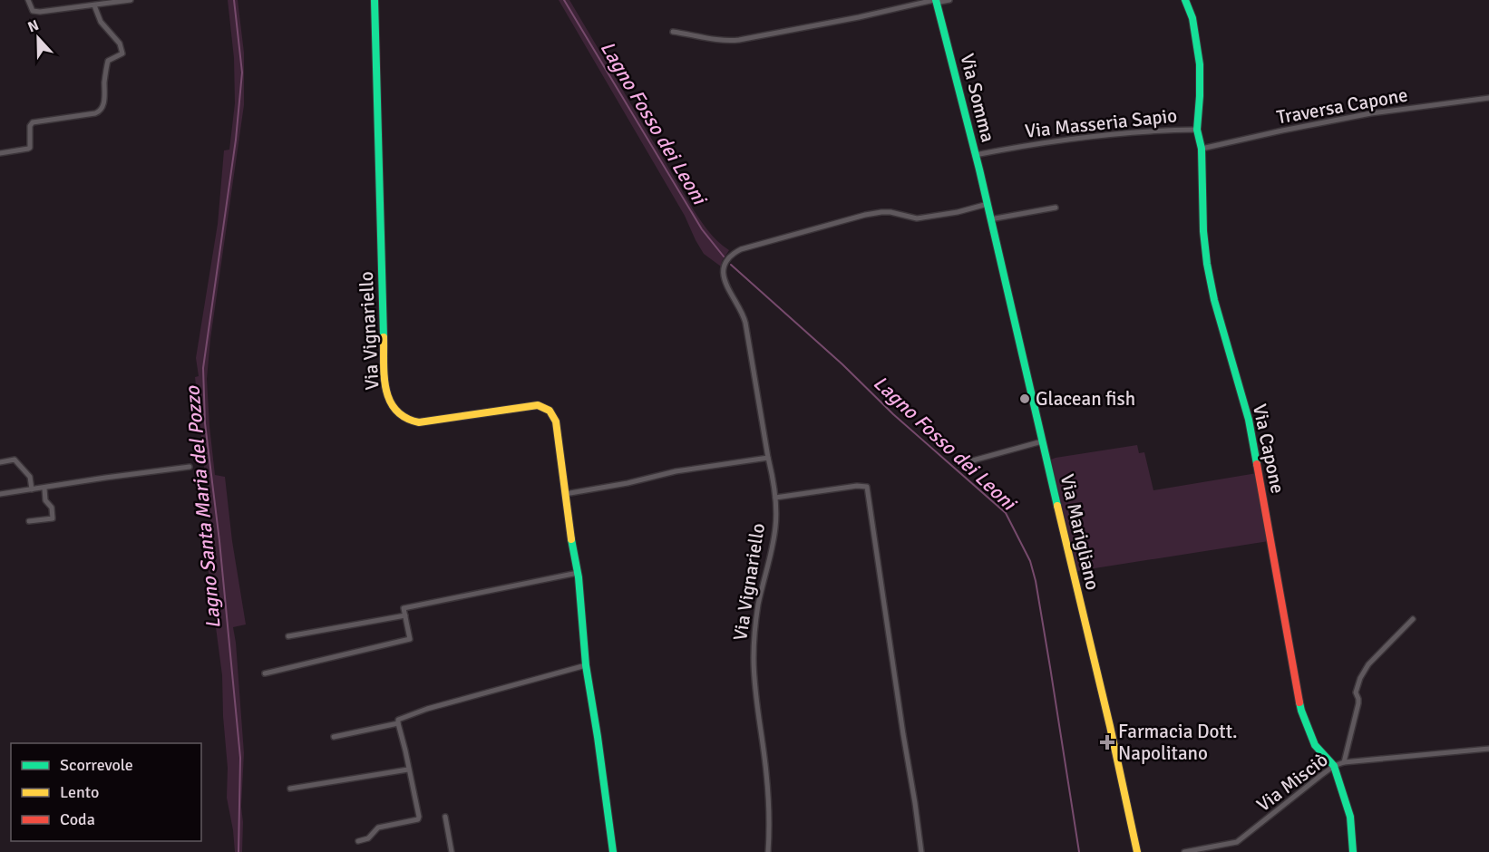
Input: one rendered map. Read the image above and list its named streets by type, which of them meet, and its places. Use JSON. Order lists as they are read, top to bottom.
{
  "streets": {
    "street": [
      "Via Somma",
      "Traversa Capone",
      "Via Masseria Sapio",
      "Via Vignariello",
      "Via Capone",
      "Via Marigliano",
      "Via Misciò"
    ]
  },
  "crossings": [
    ["Via Somma", "Via Masseria Sapio"],
    ["Via Somma", "Via Vignariello"],
    ["Via Somma", "Via Marigliano"],
    ["Traversa Capone", "Via Capone"],
    ["Via Masseria Sapio", "Via Capone"],
    ["Via Vignariello", "Via Marigliano"],
    ["Via Capone", "Via Misciò"]
  ],
  "water": ["Lagno Fosso dei Leoni", "Lagno Santa Maria del Pozzo"],
  "places": {
    "other": ["Glacean fish"],
    "health": ["Farmacia Dott. Napolitano"]
  },
  "legend": ["Scorrevole", "Lento", "Coda"],
  "north": "top"
}
